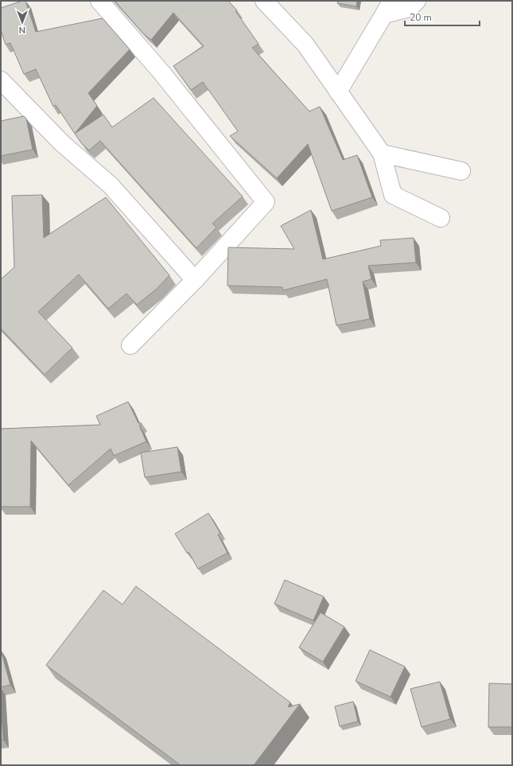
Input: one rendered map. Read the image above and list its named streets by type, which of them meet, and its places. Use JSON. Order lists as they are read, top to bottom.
{
  "scale_bar": "20 m",
  "north": "bottom"
}
